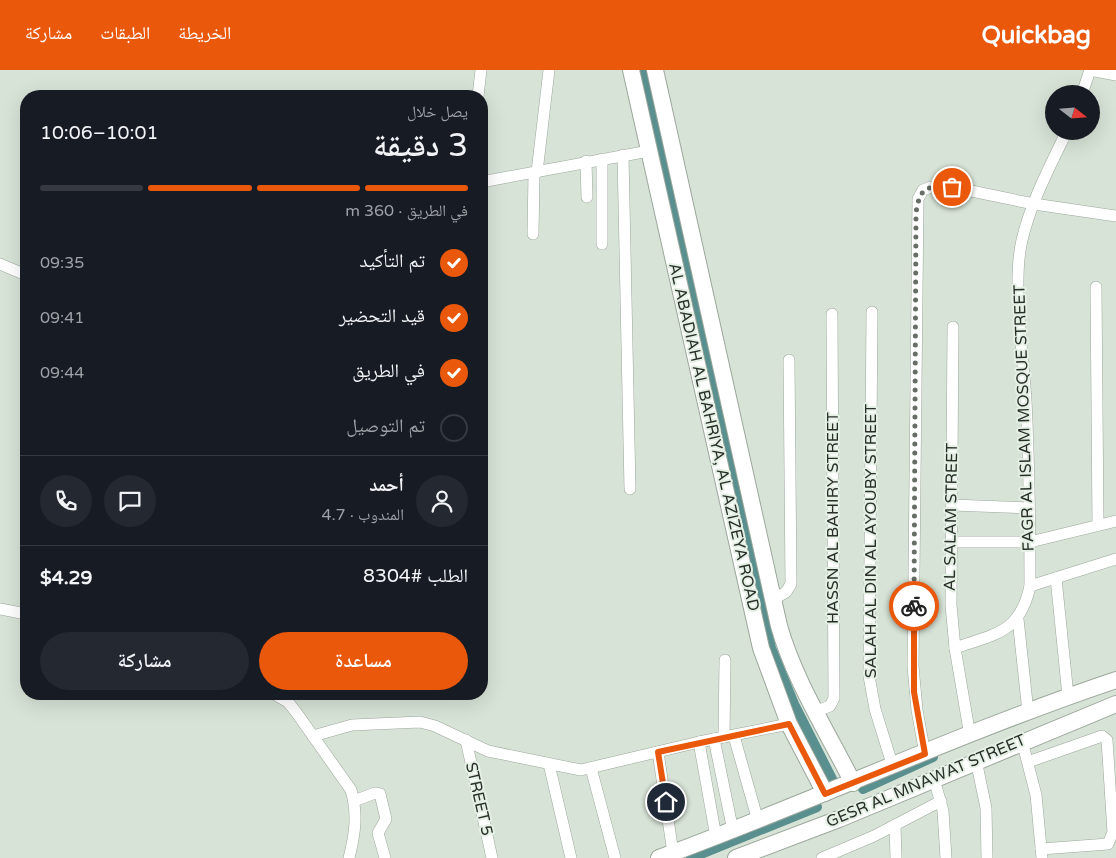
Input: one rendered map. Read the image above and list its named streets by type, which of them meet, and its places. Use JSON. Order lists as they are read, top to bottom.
{
  "streets": {
    "street": [
      "FAGR AL ISLAM MOSQUE STREET",
      "AL ABADIAH AL BAHRIYA, AL AZIZEYA ROAD",
      "AL SALAM STREET",
      "HASSN AL BAHIRY STREET",
      "SALAH AL DIN AL AYOUBY STREET",
      "GESR AL MNAWAT STREET",
      "STREET 5"
    ]
  },
  "crossings": [
    ["FAGR AL ISLAM MOSQUE STREET", "GESR AL MNAWAT STREET"],
    ["AL ABADIAH AL BAHRIYA, AL AZIZEYA ROAD", "HASSN AL BAHIRY STREET"],
    ["AL ABADIAH AL BAHRIYA, AL AZIZEYA ROAD", "GESR AL MNAWAT STREET"],
    ["AL SALAM STREET", "GESR AL MNAWAT STREET"],
    ["SALAH AL DIN AL AYOUBY STREET", "GESR AL MNAWAT STREET"]
  ],
  "north": "right",
  "page": {
    "header": "Quickbag",
    "nav": ["الخريطة", "الطبقات", "مشاركة"],
    "heading": ["3 دقيقة", "يصل خلال", "10:01–10:06"],
    "panel": [
      "أحمد",
      "المندوب · 4.7",
      "الطلب #8304",
      "$4.29"
    ],
    "bar": "في الطريق · 360 m",
    "list": [
      ["تم التأكيد", "09:35"],
      ["قيد التحضير", "09:41"],
      ["في الطريق", "09:44"],
      "تم التوصيل"
    ],
    "buttons": ["مساعدة", "مشاركة"]
  }
}
